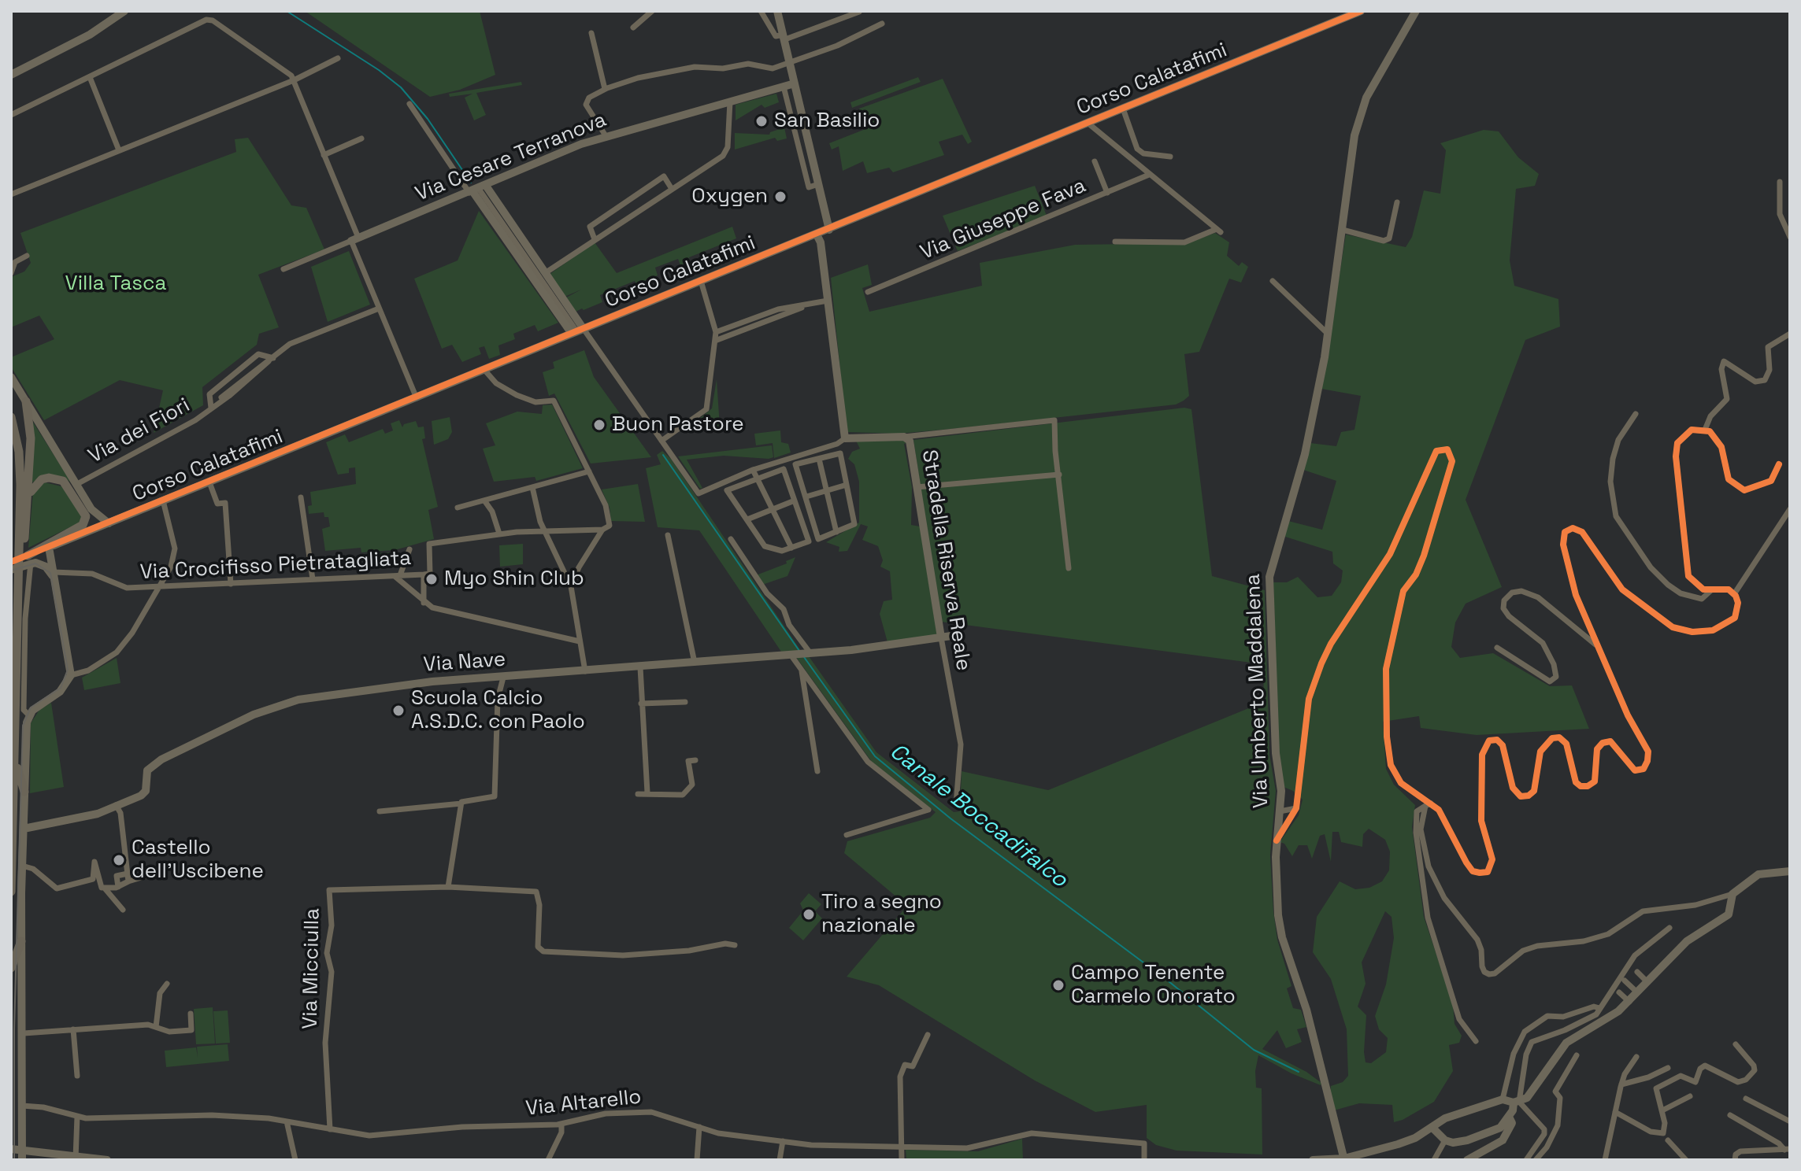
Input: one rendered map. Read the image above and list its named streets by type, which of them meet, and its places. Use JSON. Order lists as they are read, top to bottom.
{
  "streets": {
    "street": [
      "Corso Calatafimi",
      "Via Cesare Terranova",
      "Via Giuseppe Fava",
      "Via dei Fiori",
      "Stradella Riserva Reale",
      "Via Crocifisso Pietratagliata",
      "Via Nave",
      "Via Umberto Maddalena",
      "Via Micciulla",
      "Via Altarello"
    ]
  },
  "crossings": [
    ["Stradella Riserva Reale", "Via Nave"],
    ["Via Micciulla", "Via Altarello"]
  ],
  "water": ["Canale Boccadifalco"],
  "parks": ["Villa Tasca"],
  "places": [
    "San Basilio",
    "Oxygen",
    "Buon Pastore",
    "Myo Shin Club",
    "Scuola Calcio A.S.D.C. con Paolo",
    "Castello dell'Uscibene",
    "Tiro a segno nazionale",
    "Campo Tenente Carmelo Onorato"
  ]
}
